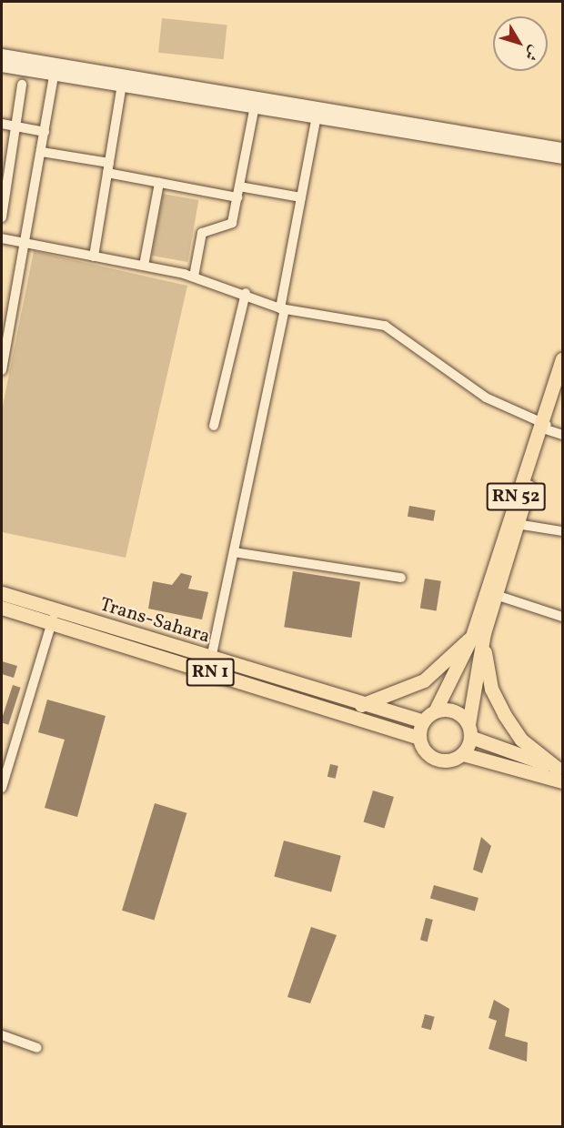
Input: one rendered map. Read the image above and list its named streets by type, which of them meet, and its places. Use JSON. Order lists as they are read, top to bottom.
{
  "streets": {
    "main road": ["RN 52", "Trans-Sahara", "RN 1"]
  },
  "north": "bottom right"
}
